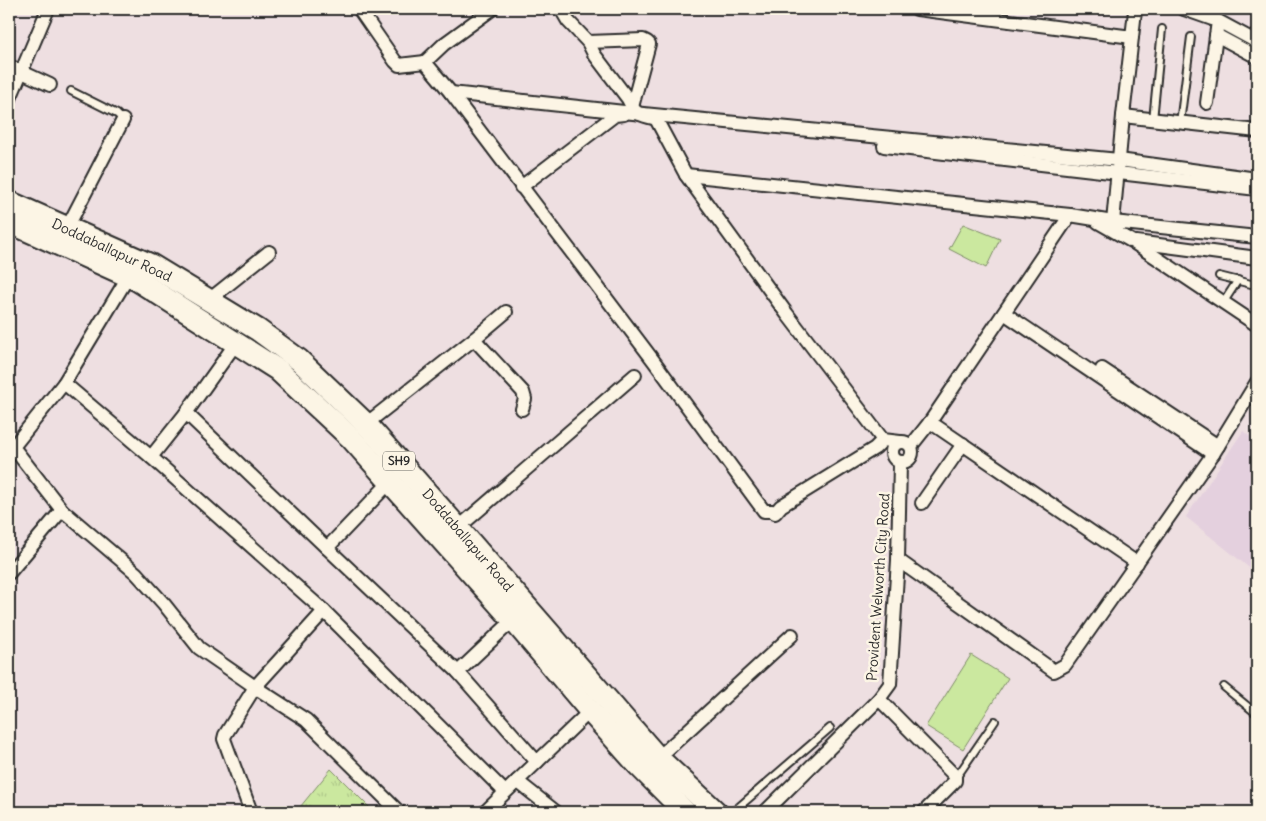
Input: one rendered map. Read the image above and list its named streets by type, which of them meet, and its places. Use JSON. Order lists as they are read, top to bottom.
{
  "streets": {
    "main road": ["Doddaballapur Road", "SH9"],
    "street": ["Provident Welworth City Road"]
  }
}
